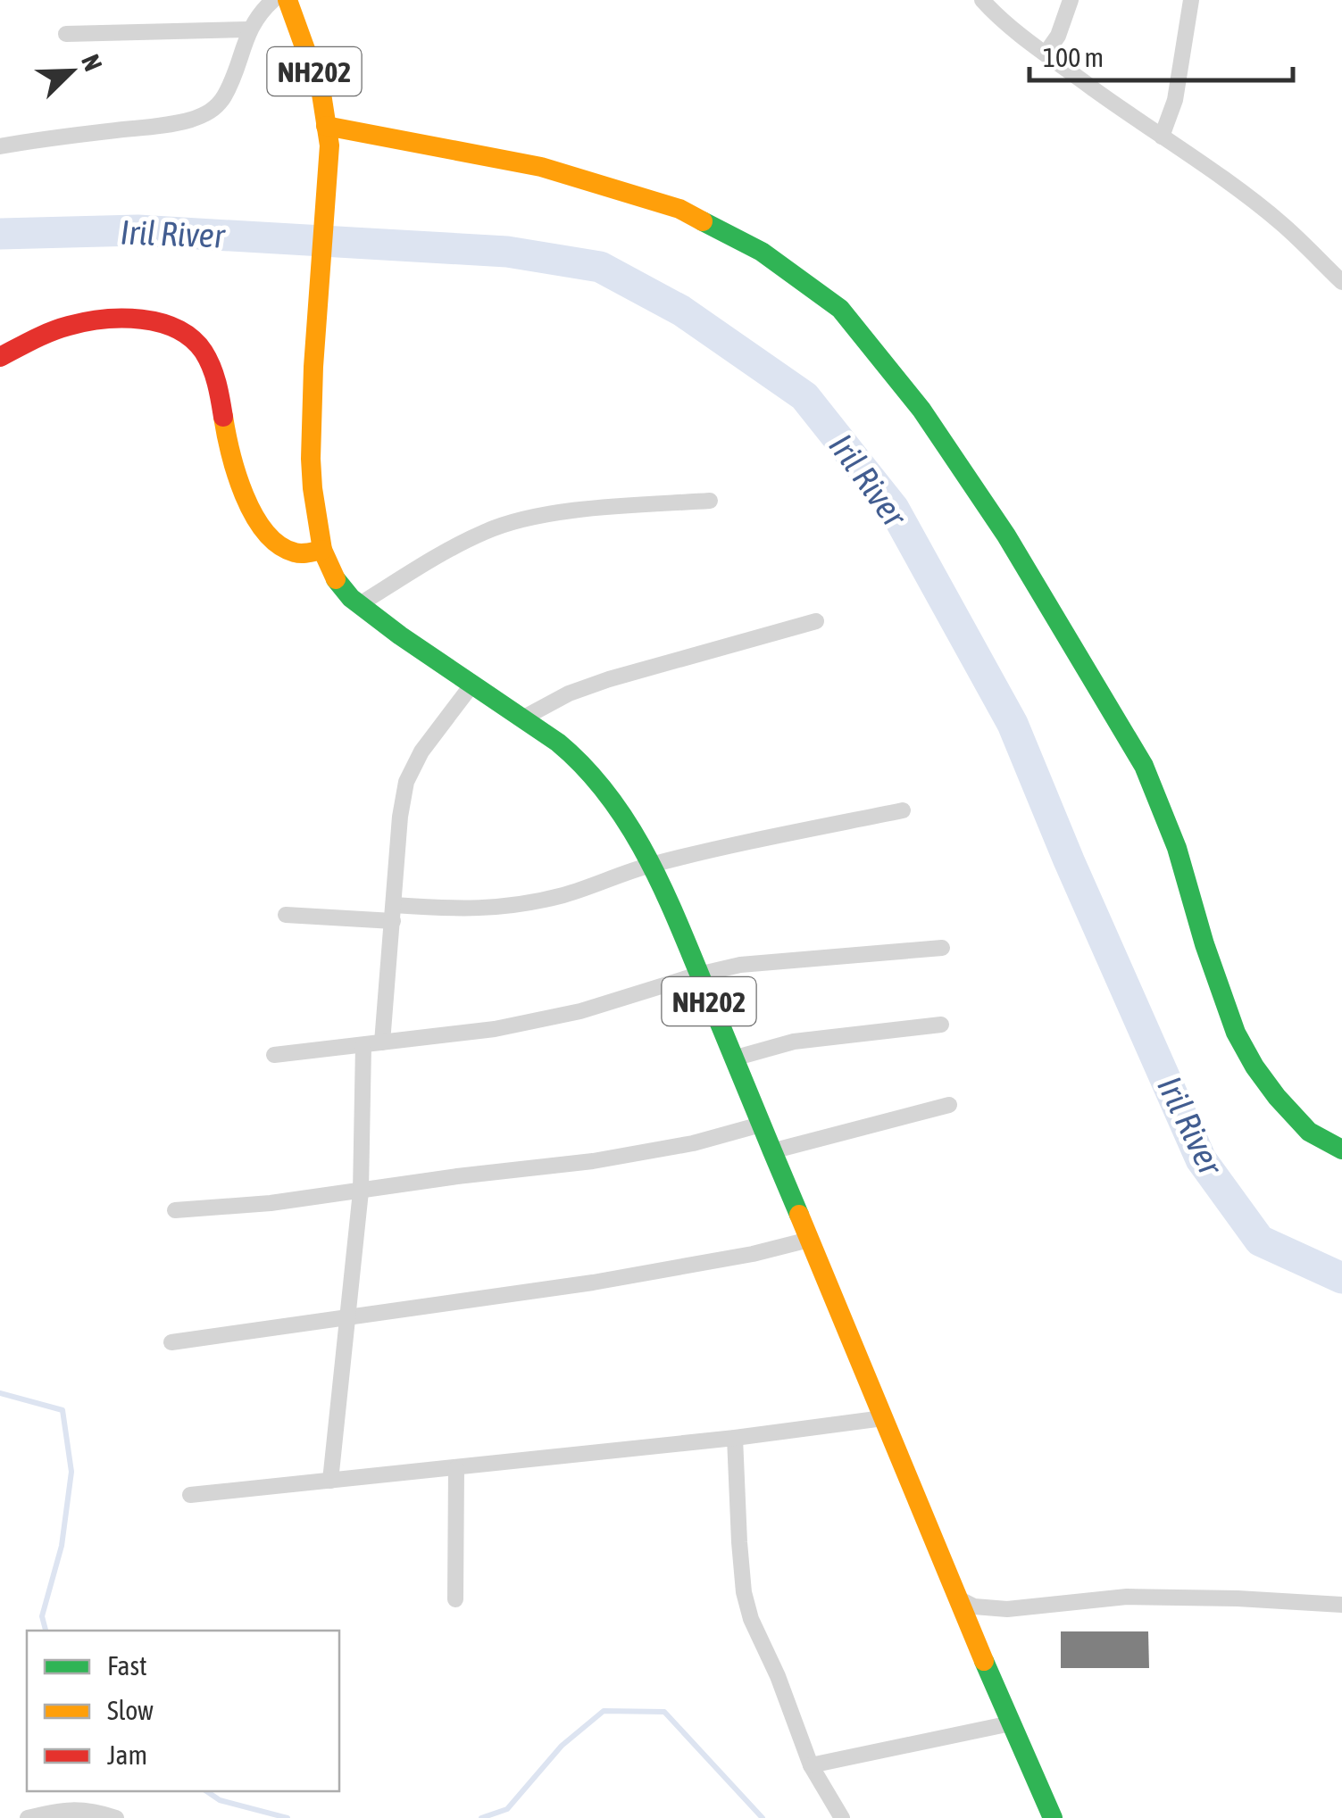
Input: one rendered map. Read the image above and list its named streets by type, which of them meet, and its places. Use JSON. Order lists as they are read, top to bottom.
{
  "streets": {
    "main road": ["NH202"]
  },
  "water": ["Iril River"],
  "legend": ["Fast", "Slow", "Jam"],
  "scale_bar": "100 m",
  "north": "top right"
}
